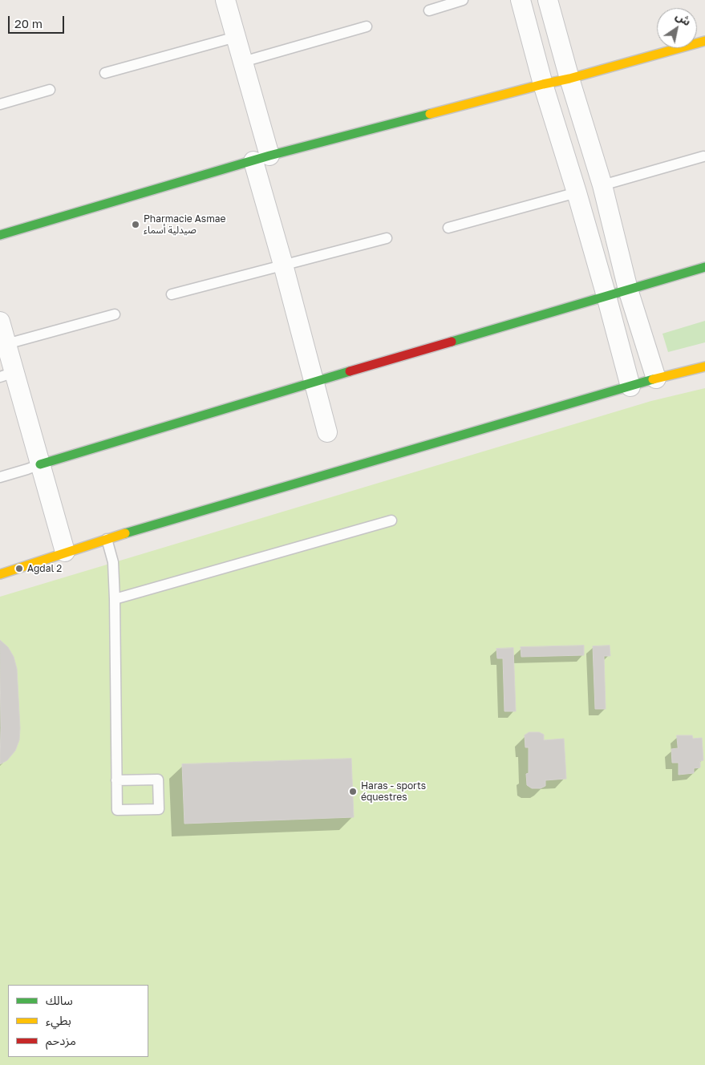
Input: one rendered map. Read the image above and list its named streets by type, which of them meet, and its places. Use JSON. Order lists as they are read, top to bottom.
{
  "places": ["Pharmacie Asmae صيدلية أسماء", "Agdal 2", "Haras - sports équestres"],
  "legend": ["سالك", "بطيء", "مزدحم"],
  "scale_bar": "20 m",
  "north": "top right"
}
